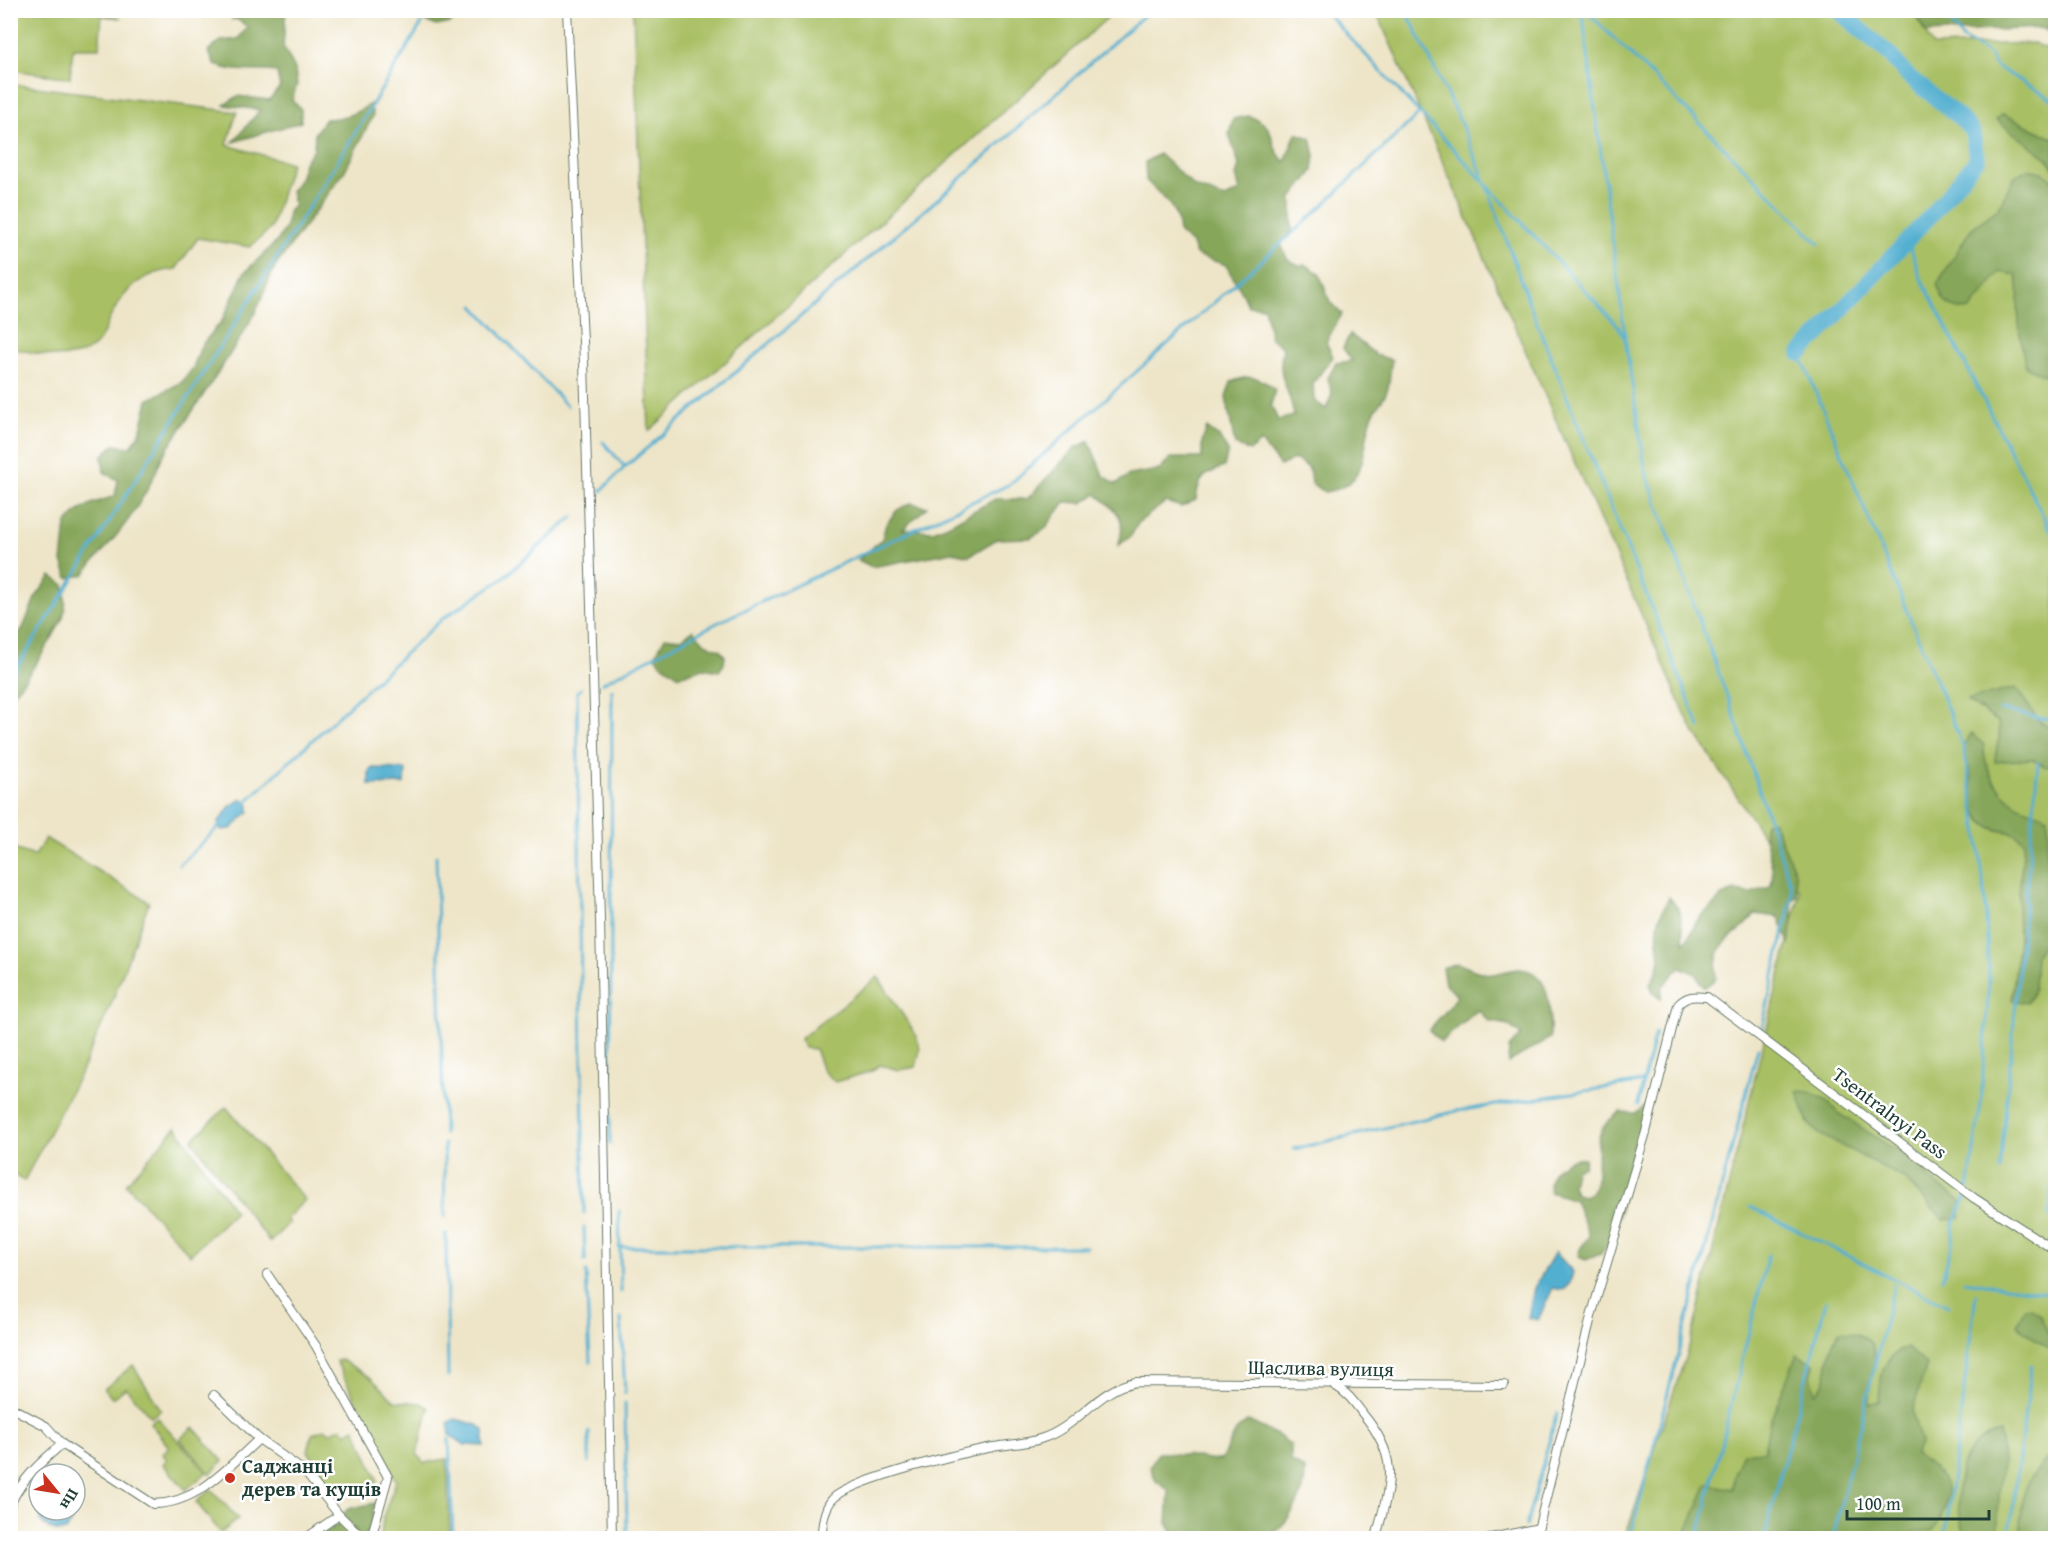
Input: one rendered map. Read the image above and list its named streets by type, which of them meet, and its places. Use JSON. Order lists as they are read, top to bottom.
{
  "streets": {
    "street": ["Tsentralnyi Pass", "Щаслива вулиця"]
  },
  "places": ["Саджанці дерев та кущів"],
  "scale_bar": "100 m",
  "north": "bottom right"
}
